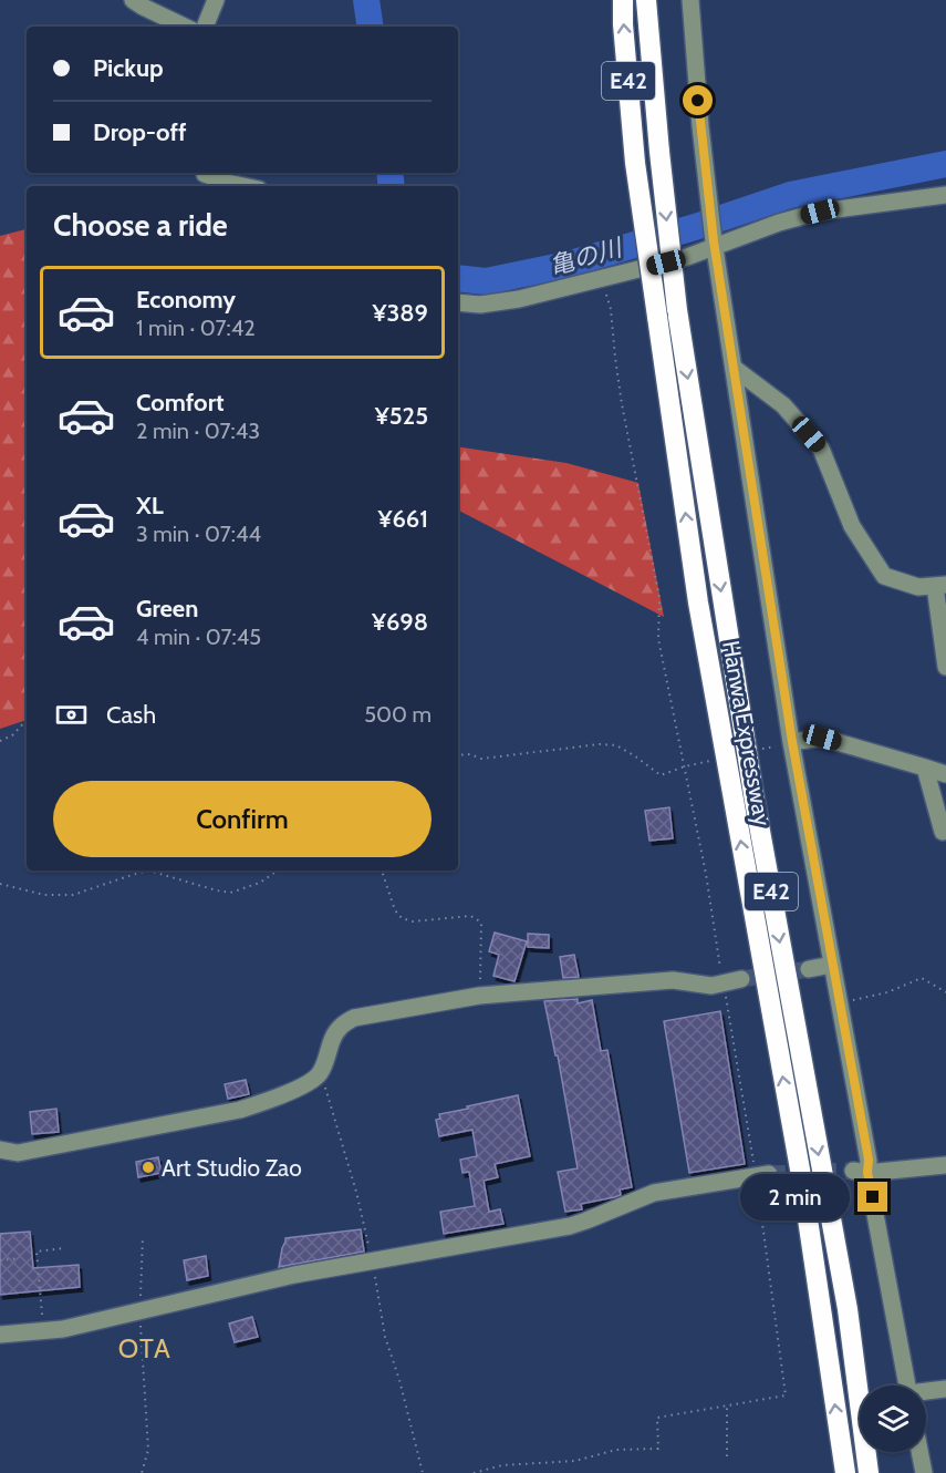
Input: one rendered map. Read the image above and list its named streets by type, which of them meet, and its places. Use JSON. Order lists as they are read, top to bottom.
{
  "streets": {
    "highway": ["E42", "Hanwa Expressway"]
  },
  "districts": ["OTA"],
  "water": ["亀の川"],
  "places": ["Art Studio Zao"],
  "page": {
    "banner": ["Pickup", "Drop-off"],
    "heading": "Choose a ride",
    "list": [
      {
        "name": "Economy",
        "note": "1 min · 07:42",
        "value": "¥389"
      },
      {
        "name": "Comfort",
        "note": "2 min · 07:43",
        "value": "¥525"
      },
      {
        "name": "XL",
        "note": "3 min · 07:44",
        "value": "¥661"
      },
      {
        "name": "Green",
        "note": "4 min · 07:45",
        "value": "¥698"
      }
    ],
    "pay": ["Cash", "500 m"],
    "buttons": "Confirm",
    "bubble": "2 min"
  }
}
